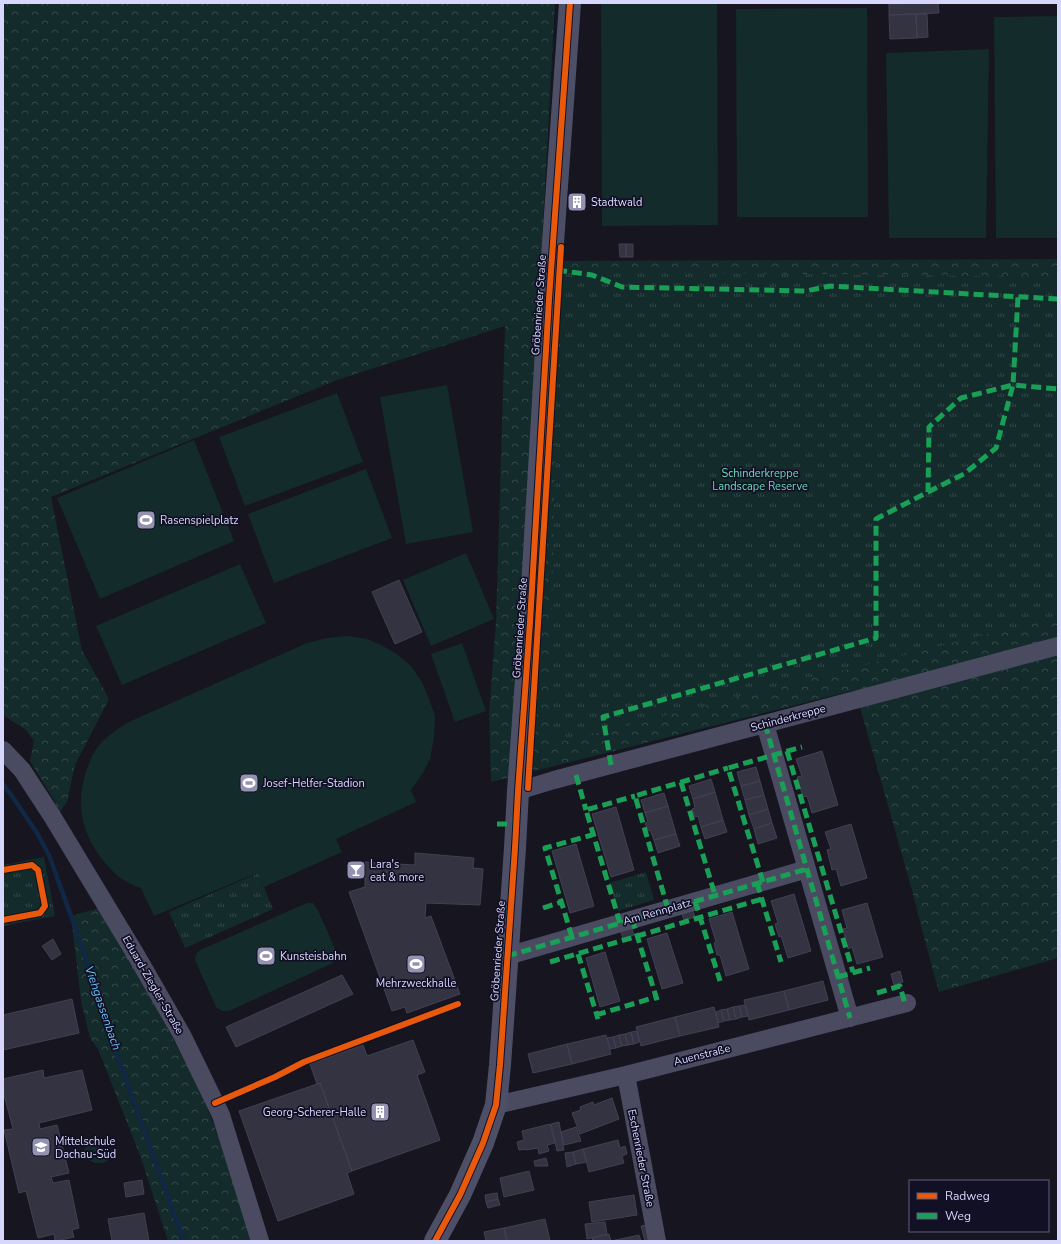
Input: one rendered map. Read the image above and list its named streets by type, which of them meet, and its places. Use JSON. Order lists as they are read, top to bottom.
{
  "streets": {
    "street": [
      "Gröbenrieder Straße",
      "Schinderkreppe",
      "Am Rennplatz",
      "Eduard-Ziegler-Straße",
      "Auenstraße",
      "Eschenrieder Straße"
    ]
  },
  "crossings": [
    ["Gröbenrieder Straße", "Schinderkreppe"],
    ["Gröbenrieder Straße", "Am Rennplatz"],
    ["Gröbenrieder Straße", "Auenstraße"],
    ["Auenstraße", "Eschenrieder Straße"]
  ],
  "water": ["Viehgassenbach"],
  "parks": ["Schinderkreppe Landscape Reserve"],
  "places": {
    "building": ["Stadtwald", "Georg-Scherer-Halle"],
    "sports": [
      "Rasenspielplatz",
      "Josef-Helfer-Stadion",
      "Kunsteisbahn",
      "Mehrzweckhalle"
    ],
    "bar": ["Lara's eat & more"],
    "school or university": ["Mittelschule Dachau-Süd"]
  },
  "legend": ["Radweg", "Weg"]
}
